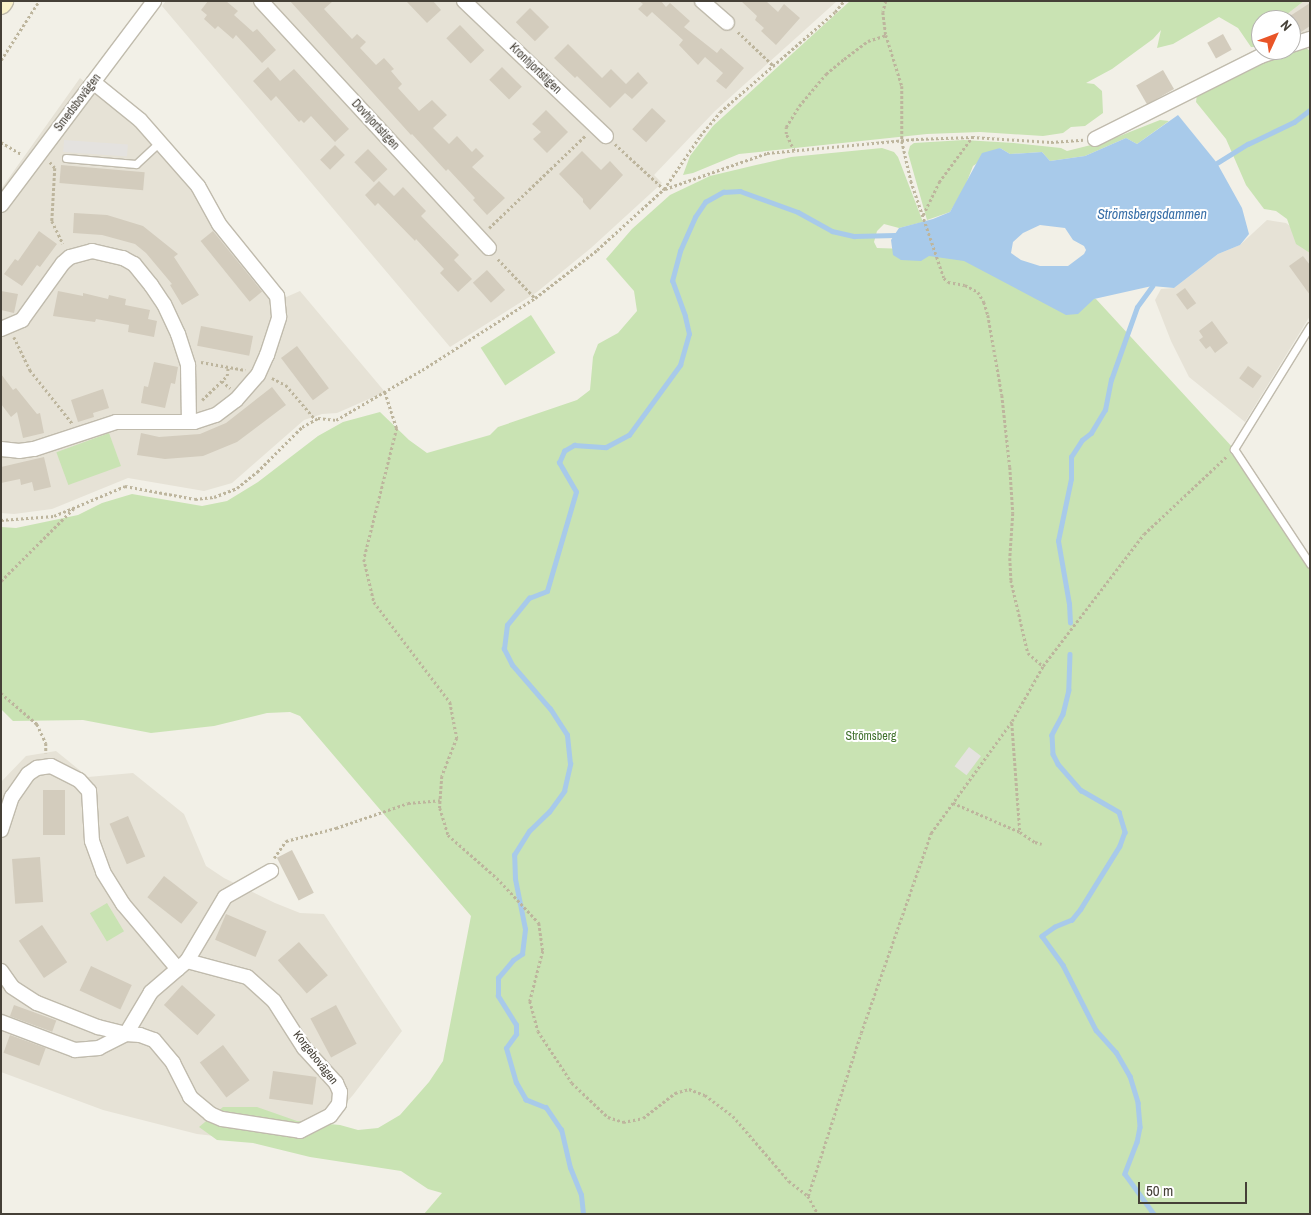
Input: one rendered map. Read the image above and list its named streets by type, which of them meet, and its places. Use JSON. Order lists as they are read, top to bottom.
{
  "streets": {
    "street": [
      "Kronhjortstigen",
      "Smedsbovägen",
      "Dovhjortstigen",
      "Korgebovägen"
    ]
  },
  "water": ["Strömsbergsdammen"],
  "parks": ["Strömsberg"],
  "scale_bar": "50 m",
  "north": "top right"
}
